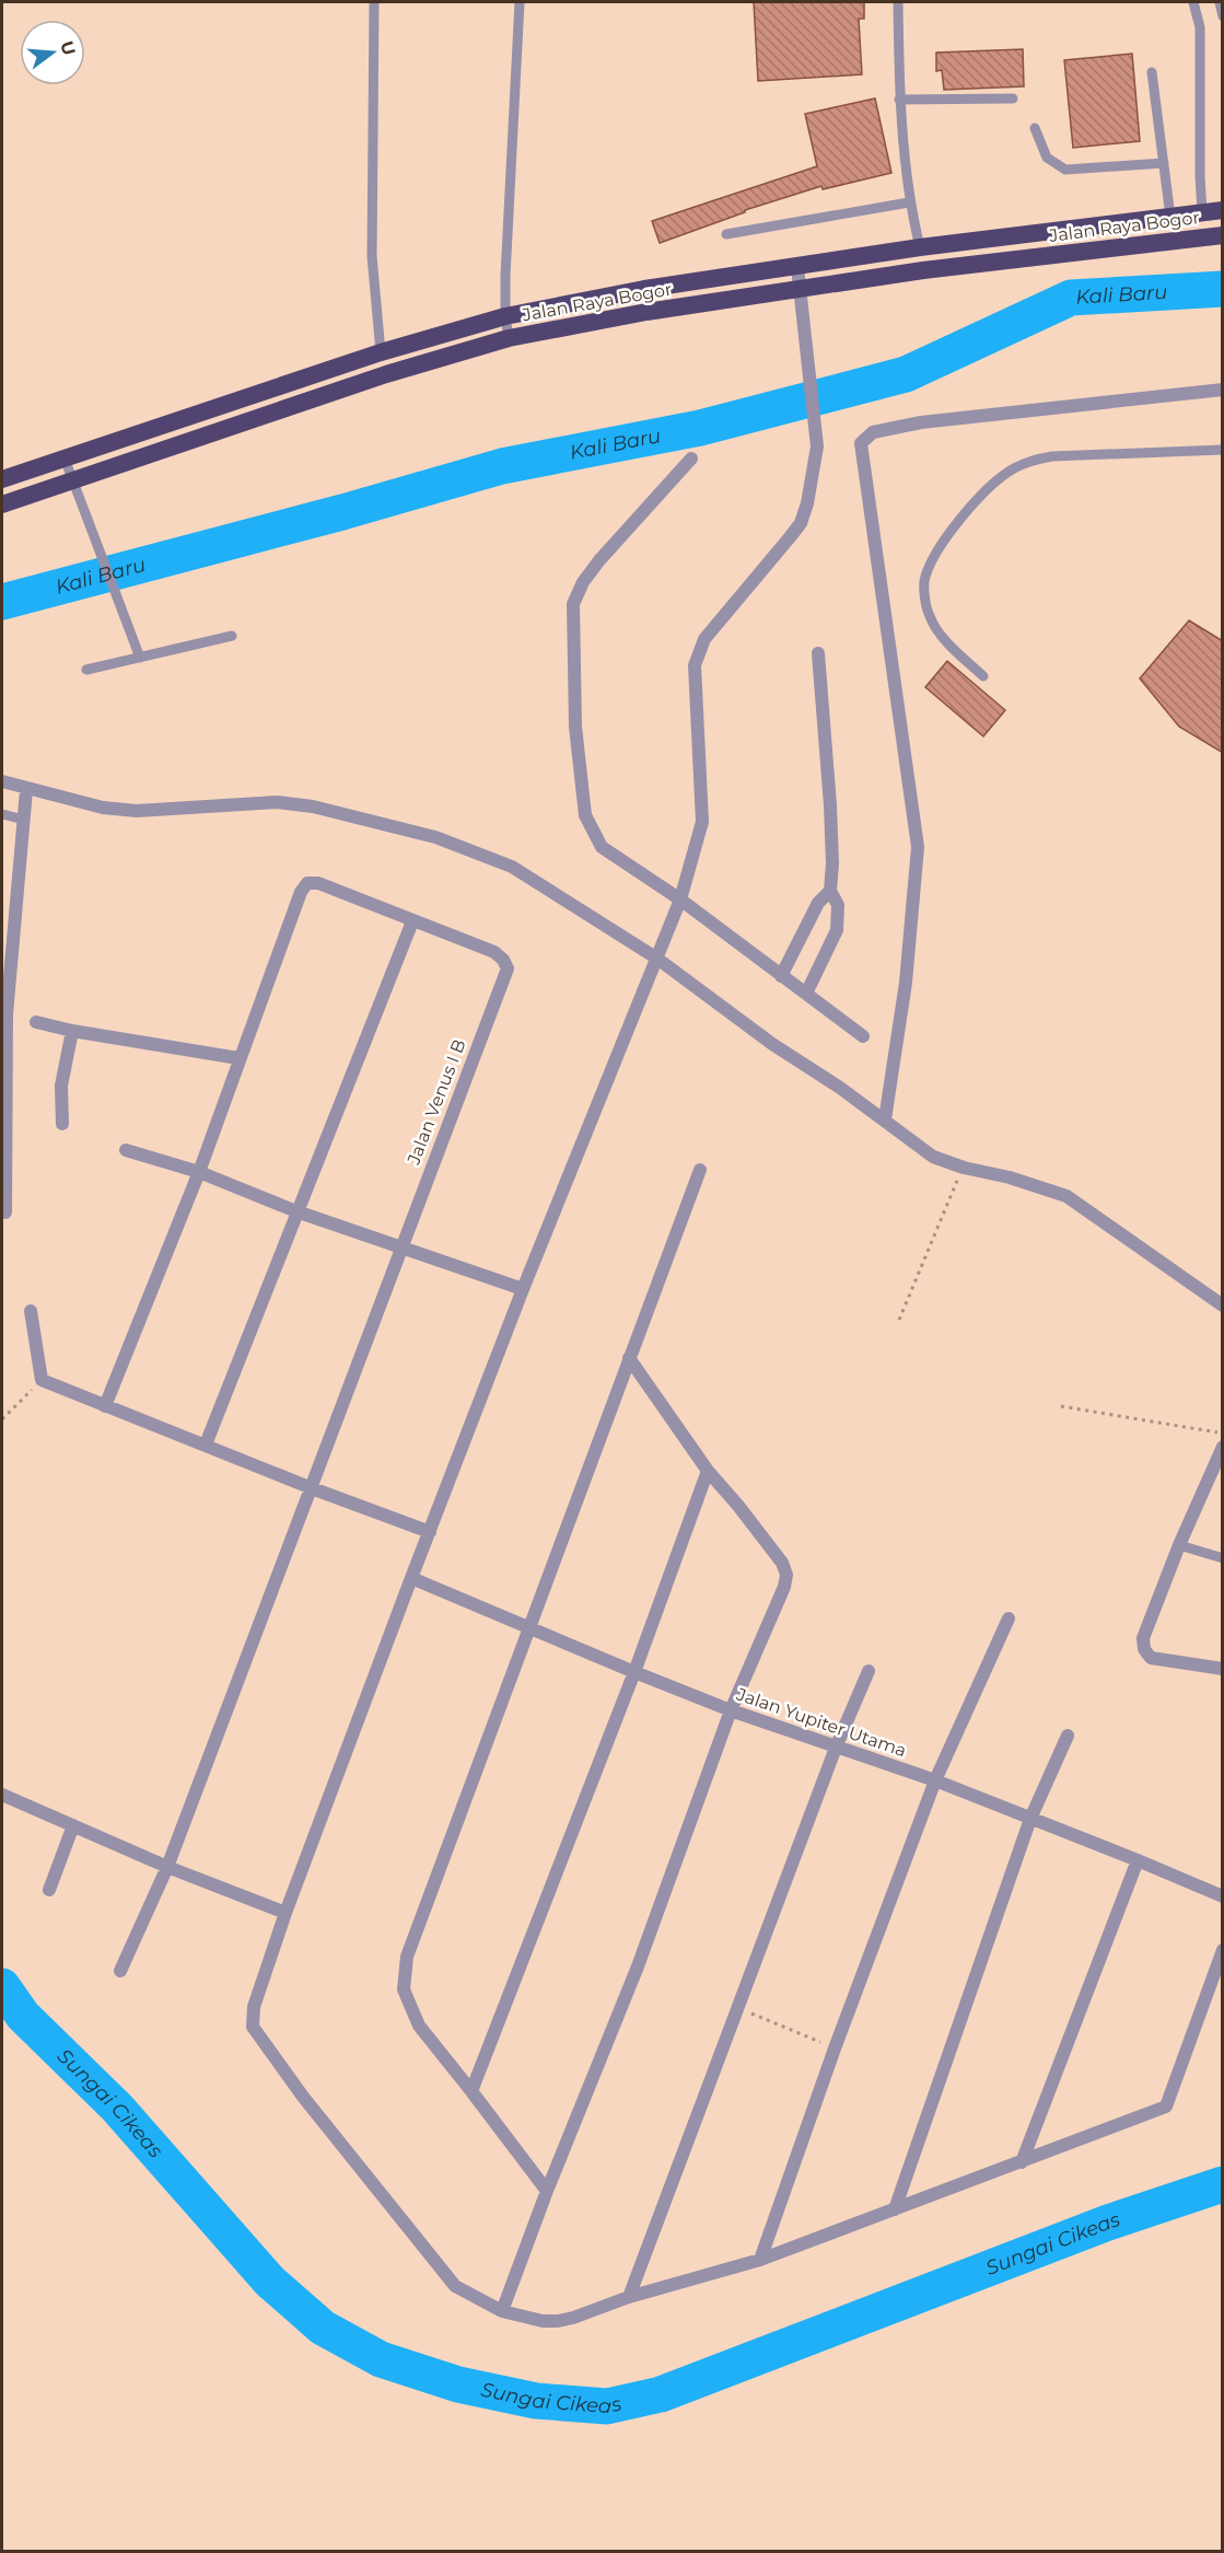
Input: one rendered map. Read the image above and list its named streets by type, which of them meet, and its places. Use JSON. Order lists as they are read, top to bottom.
{
  "streets": {
    "highway": ["Jalan Raya Bogor"],
    "street": ["Jalan Venus I B", "Jalan Yupiter Utama"]
  },
  "water": ["Kali Baru", "Sungai Cikeas"],
  "north": "right"
}
